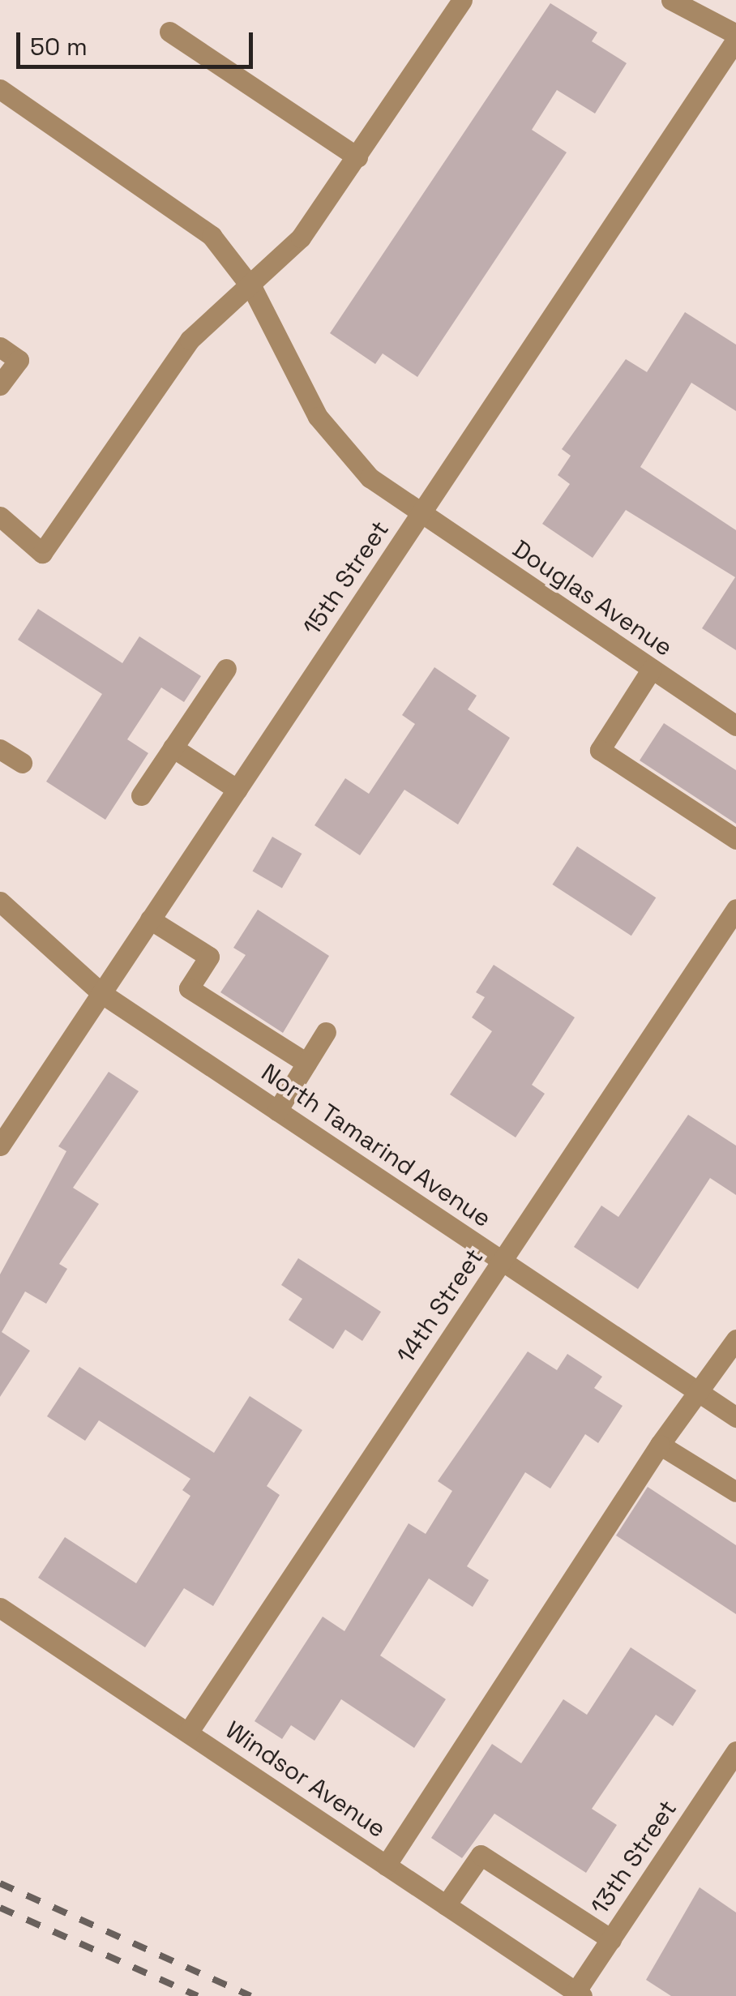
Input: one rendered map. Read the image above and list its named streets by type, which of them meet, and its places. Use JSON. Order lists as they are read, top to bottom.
{
  "streets": {
    "street": [
      "15th Street",
      "Douglas Avenue",
      "North Tamarind Avenue",
      "14th Street",
      "Windsor Avenue",
      "13th Street"
    ]
  },
  "crossings": [
    ["15th Street", "Douglas Avenue"],
    ["15th Street", "North Tamarind Avenue"],
    ["North Tamarind Avenue", "14th Street"],
    ["14th Street", "Windsor Avenue"],
    ["Windsor Avenue", "13th Street"]
  ],
  "scale_bar": "50 m"
}
